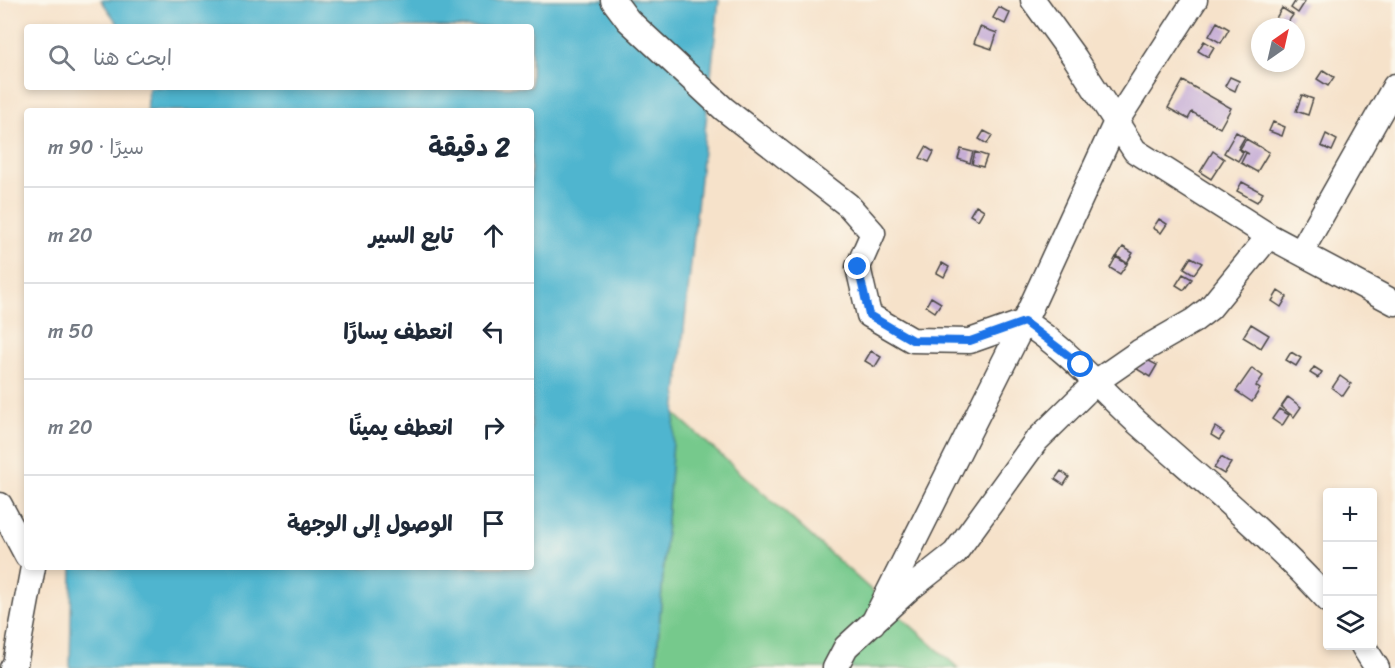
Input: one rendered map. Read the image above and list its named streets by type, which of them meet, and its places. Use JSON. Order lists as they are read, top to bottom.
{
  "north": "top right",
  "page": {
    "search": "ابحث هنا",
    "heading": ["2 دقيقة", "سيرًا · 90 m"],
    "list": [
      ["تابع السير", "20 m"],
      ["انعطف يسارًا", "50 m"],
      ["انعطف يمينًا", "20 m"],
      "الوصول إلى الوجهة"
    ],
    "map_buttons": ["+", "−"]
  }
}
